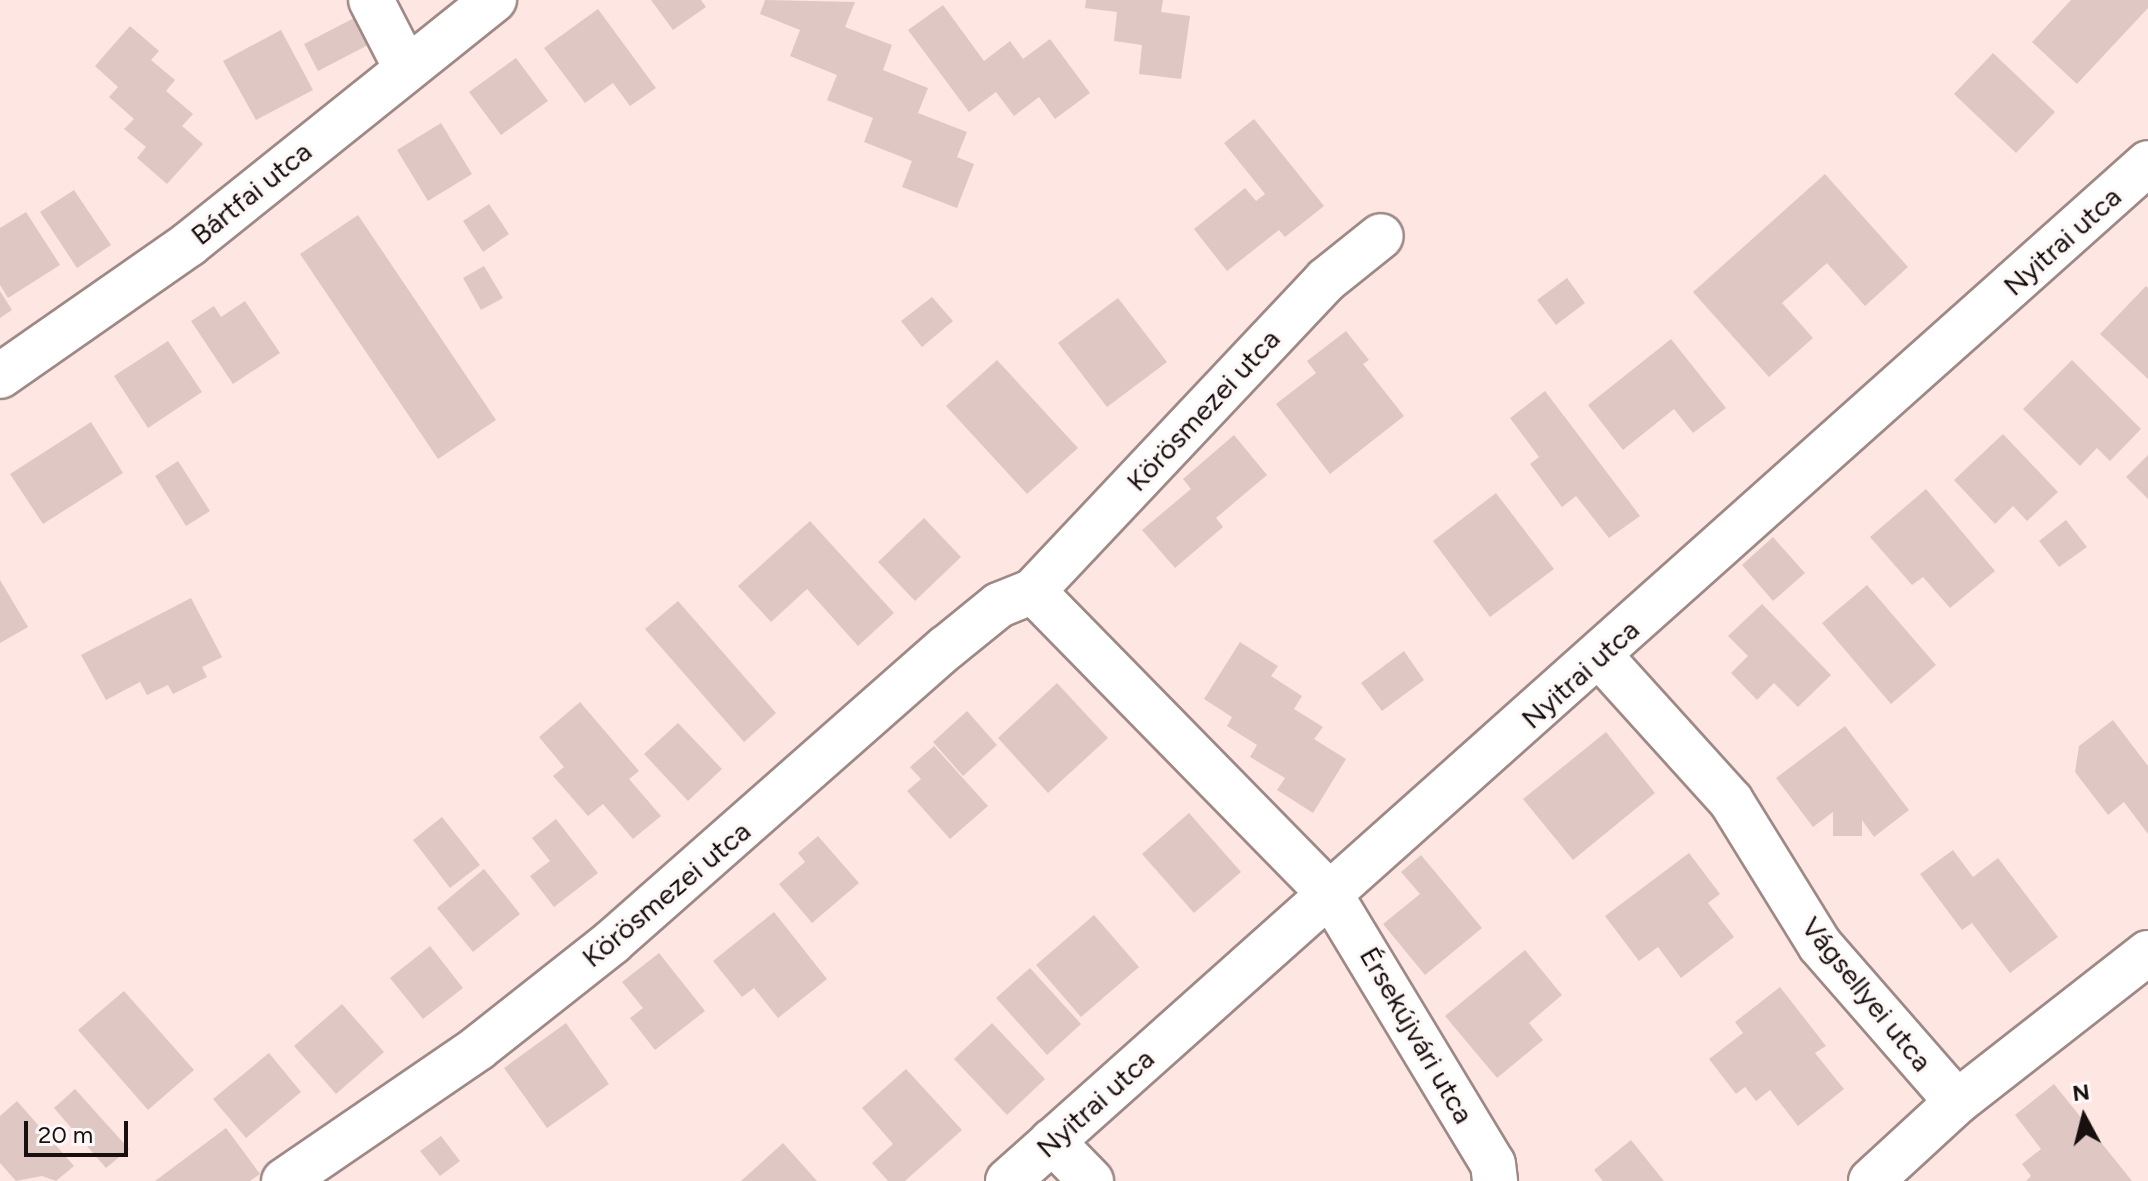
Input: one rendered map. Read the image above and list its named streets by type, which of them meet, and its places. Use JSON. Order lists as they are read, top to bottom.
{
  "streets": {
    "street": [
      "Bártfai utca",
      "Nyitrai utca",
      "Körösmezei utca",
      "Vágsellyei utca",
      "Érsekújvári utca"
    ]
  },
  "crossings": [
    ["Nyitrai utca", "Vágsellyei utca"],
    ["Nyitrai utca", "Érsekújvári utca"]
  ],
  "scale_bar": "20 m",
  "north": "top"
}
